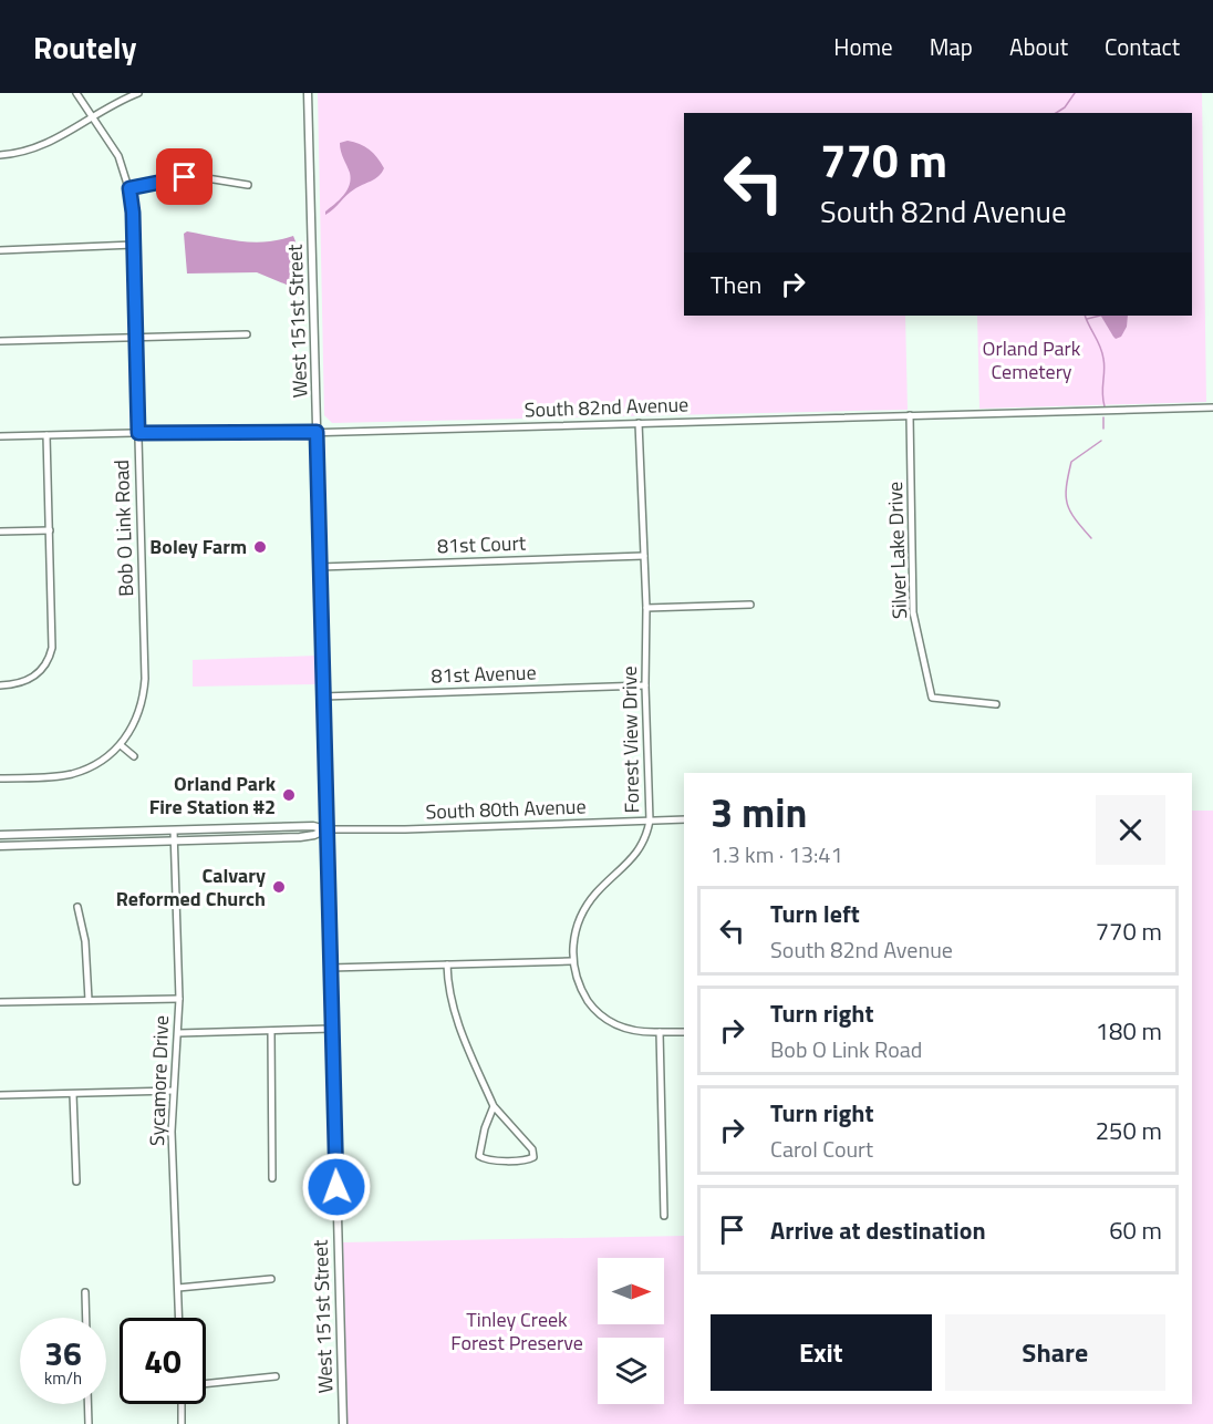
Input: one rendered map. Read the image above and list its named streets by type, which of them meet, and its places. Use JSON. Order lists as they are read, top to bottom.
{
  "streets": {
    "street": [
      "West 151st Street",
      "South 82nd Avenue",
      "Bob O Link Road",
      "81st Court",
      "Silver Lake Drive",
      "81st Avenue",
      "Forest View Drive",
      "South 80th Avenue",
      "Sycamore Drive"
    ]
  },
  "crossings": [
    ["West 151st Street", "South 82nd Avenue"],
    ["West 151st Street", "81st Court"],
    ["West 151st Street", "81st Avenue"],
    ["West 151st Street", "South 80th Avenue"],
    ["South 82nd Avenue", "Bob O Link Road"],
    ["South 82nd Avenue", "Silver Lake Drive"],
    ["South 82nd Avenue", "Forest View Drive"],
    ["81st Court", "Forest View Drive"],
    ["81st Avenue", "Forest View Drive"],
    ["Forest View Drive", "South 80th Avenue"],
    ["South 80th Avenue", "Sycamore Drive"]
  ],
  "parks": ["Orland Park Cemetery", "Tinley Creek Forest Preserve"],
  "places": ["Boley Farm", "Orland Park Fire Station #2", "Calvary Reformed Church"],
  "north": "right",
  "page": {
    "header": "Routely",
    "nav": [
      "Home",
      "Map",
      "About",
      "Contact"
    ],
    "turn": ["770 m", "South 82nd Avenue"],
    "then": "Then",
    "heading": ["3 min", "1.3 km · 13:41"],
    "list": [
      {
        "name": "Turn left",
        "note": "South 82nd Avenue",
        "value": "770 m"
      },
      {
        "name": "Turn right",
        "note": "Bob O Link Road",
        "value": "180 m"
      },
      {
        "name": "Turn right",
        "note": "Carol Court",
        "value": "250 m"
      },
      {
        "name": "Arrive at destination",
        "value": "60 m"
      }
    ],
    "buttons": ["Exit", "Share"],
    "speed": "36 km/h",
    "limit": "40"
  }
}
